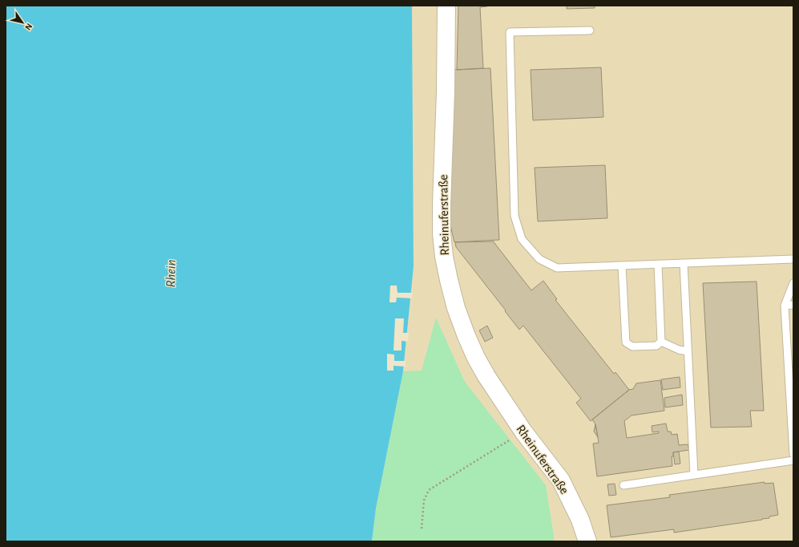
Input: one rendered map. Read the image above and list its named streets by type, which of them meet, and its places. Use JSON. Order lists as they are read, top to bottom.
{
  "streets": {
    "street": ["Rheinuferstraße"]
  },
  "water": ["Rhein"],
  "north": "bottom right"
}
